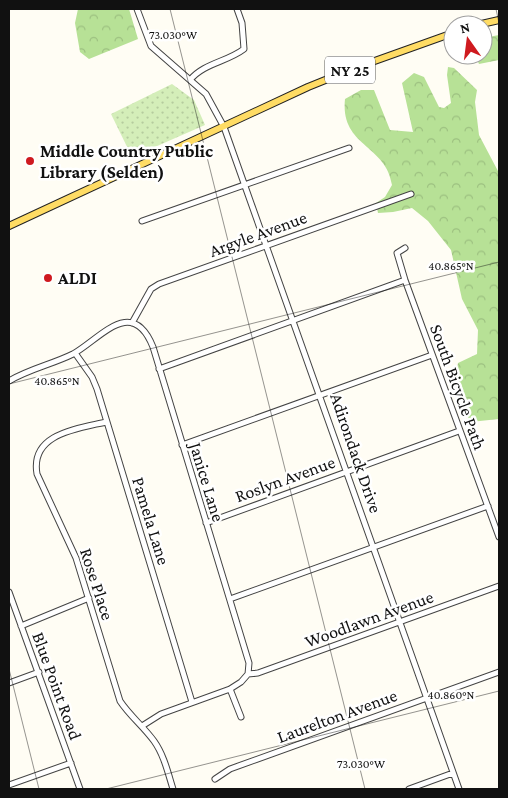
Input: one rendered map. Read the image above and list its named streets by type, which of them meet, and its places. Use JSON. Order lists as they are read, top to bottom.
{
  "streets": {
    "main road": ["NY 25"],
    "street": [
      "Argyle Avenue",
      "South Bicycle Path",
      "Adirondack Drive",
      "Roslyn Avenue",
      "Janice Lane",
      "Pamela Lane",
      "Rose Place",
      "Woodlawn Avenue",
      "Blue Point Road",
      "Laurelton Avenue"
    ]
  },
  "crossings": [
    ["NY 25", "Adirondack Drive"],
    ["Argyle Avenue", "Adirondack Drive"],
    ["Argyle Avenue", "Janice Lane"],
    ["South Bicycle Path", "Roslyn Avenue"],
    ["Adirondack Drive", "Roslyn Avenue"],
    ["Adirondack Drive", "Woodlawn Avenue"],
    ["Adirondack Drive", "Laurelton Avenue"],
    ["Roslyn Avenue", "Janice Lane"],
    ["Janice Lane", "Woodlawn Avenue"],
    ["Pamela Lane", "Rose Place"]
  ],
  "places": ["Middle Country Public Library (Selden)", "ALDI"],
  "north": "top",
  "coordinates": ["73.030°W", "40.865°N", "40.860°N"]
}
